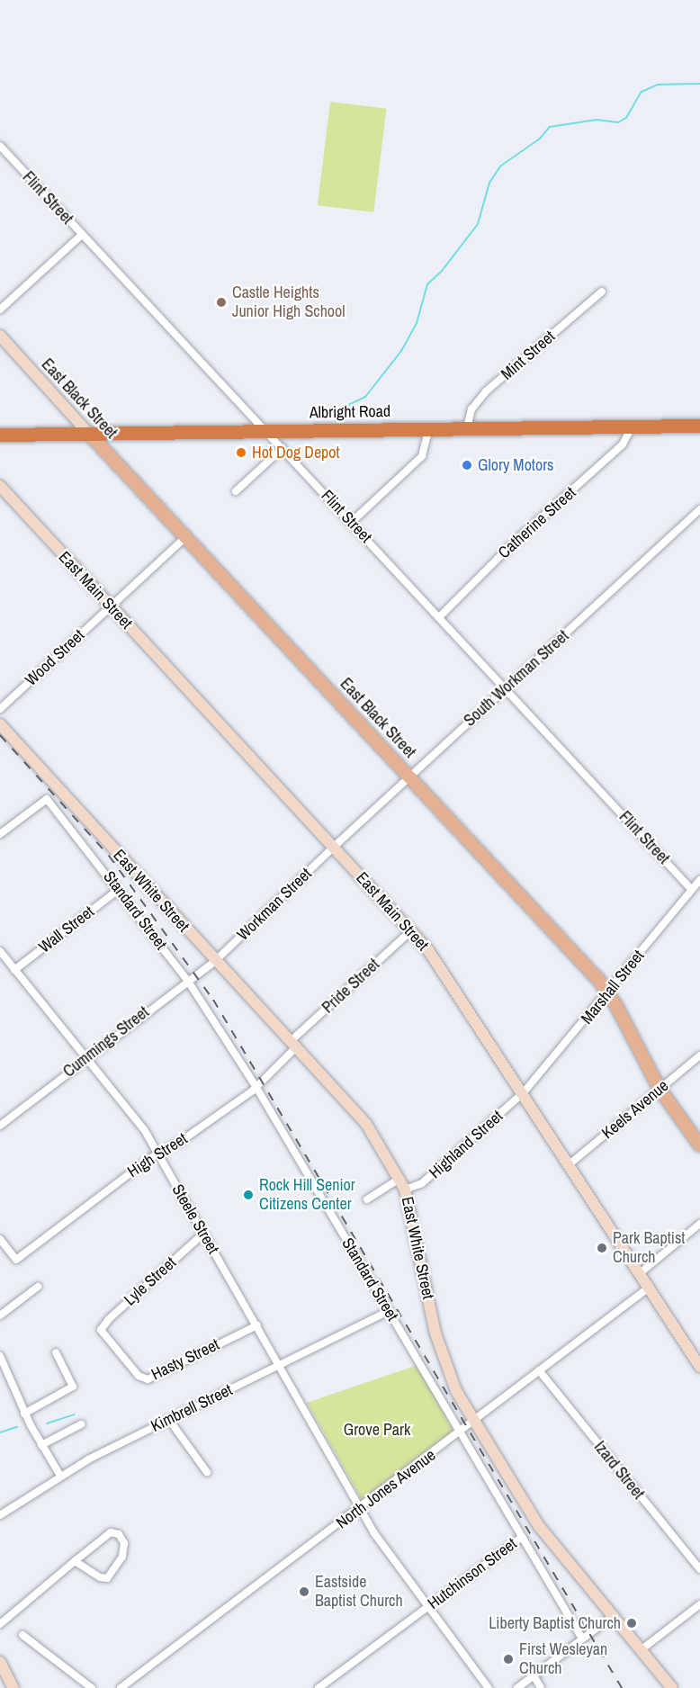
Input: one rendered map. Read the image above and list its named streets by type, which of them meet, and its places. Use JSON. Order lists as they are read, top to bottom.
{
  "streets": {
    "highway": ["Albright Road"],
    "main road": ["East Black Street"],
    "street": [
      "Flint Street",
      "Mint Street",
      "Catherine Street",
      "East Main Street",
      "Wood Street",
      "South Workman Street",
      "East White Street",
      "Workman Street",
      "Standard Street",
      "Wall Street",
      "Pride Street",
      "Marshall Street",
      "Cummings Street",
      "Keels Avenue",
      "Highland Street",
      "High Street",
      "Steele Street",
      "Lyle Street",
      "Hasty Street",
      "Kimbrell Street",
      "Izard Street",
      "North Jones Avenue",
      "Hutchinson Street"
    ]
  },
  "crossings": [
    ["Flint Street", "Albright Road"],
    ["Flint Street", "Catherine Street"],
    ["Flint Street", "South Workman Street"],
    ["Flint Street", "Marshall Street"],
    ["Mint Street", "Albright Road"],
    ["East Black Street", "Albright Road"],
    ["East Black Street", "Wood Street"],
    ["East Black Street", "South Workman Street"],
    ["East Black Street", "Marshall Street"],
    ["East Black Street", "Keels Avenue"],
    ["Albright Road", "Catherine Street"],
    ["East Main Street", "Wood Street"],
    ["East Main Street", "South Workman Street"],
    ["East Main Street", "Workman Street"],
    ["East Main Street", "Pride Street"],
    ["East Main Street", "Marshall Street"],
    ["East Main Street", "Keels Avenue"],
    ["East Main Street", "Highland Street"],
    ["East Main Street", "North Jones Avenue"],
    ["South Workman Street", "Workman Street"],
    ["East White Street", "Workman Street"],
    ["East White Street", "Pride Street"],
    ["East White Street", "Cummings Street"],
    ["East White Street", "Highland Street"],
    ["East White Street", "High Street"],
    ["East White Street", "North Jones Avenue"],
    ["Workman Street", "Cummings Street"],
    ["Standard Street", "Wall Street"],
    ["Standard Street", "Cummings Street"],
    ["Standard Street", "High Street"],
    ["Standard Street", "Kimbrell Street"],
    ["Standard Street", "North Jones Avenue"],
    ["Standard Street", "Hutchinson Street"],
    ["Wall Street", "Steele Street"],
    ["Pride Street", "High Street"],
    ["Marshall Street", "Highland Street"],
    ["Cummings Street", "Steele Street"],
    ["High Street", "Steele Street"],
    ["Steele Street", "Lyle Street"],
    ["Steele Street", "Hasty Street"],
    ["Steele Street", "Kimbrell Street"],
    ["Steele Street", "North Jones Avenue"],
    ["Steele Street", "Hutchinson Street"],
    ["Lyle Street", "Hasty Street"],
    ["Izard Street", "North Jones Avenue"]
  ],
  "parks": ["Grove Park"],
  "places": [
    "Castle Heights Junior High School",
    "Hot Dog Depot",
    "Glory Motors",
    "Rock Hill Senior Citizens Center",
    "Park Baptist Church",
    "Eastside Baptist Church",
    "Liberty Baptist Church",
    "First Wesleyan Church"
  ]
}
